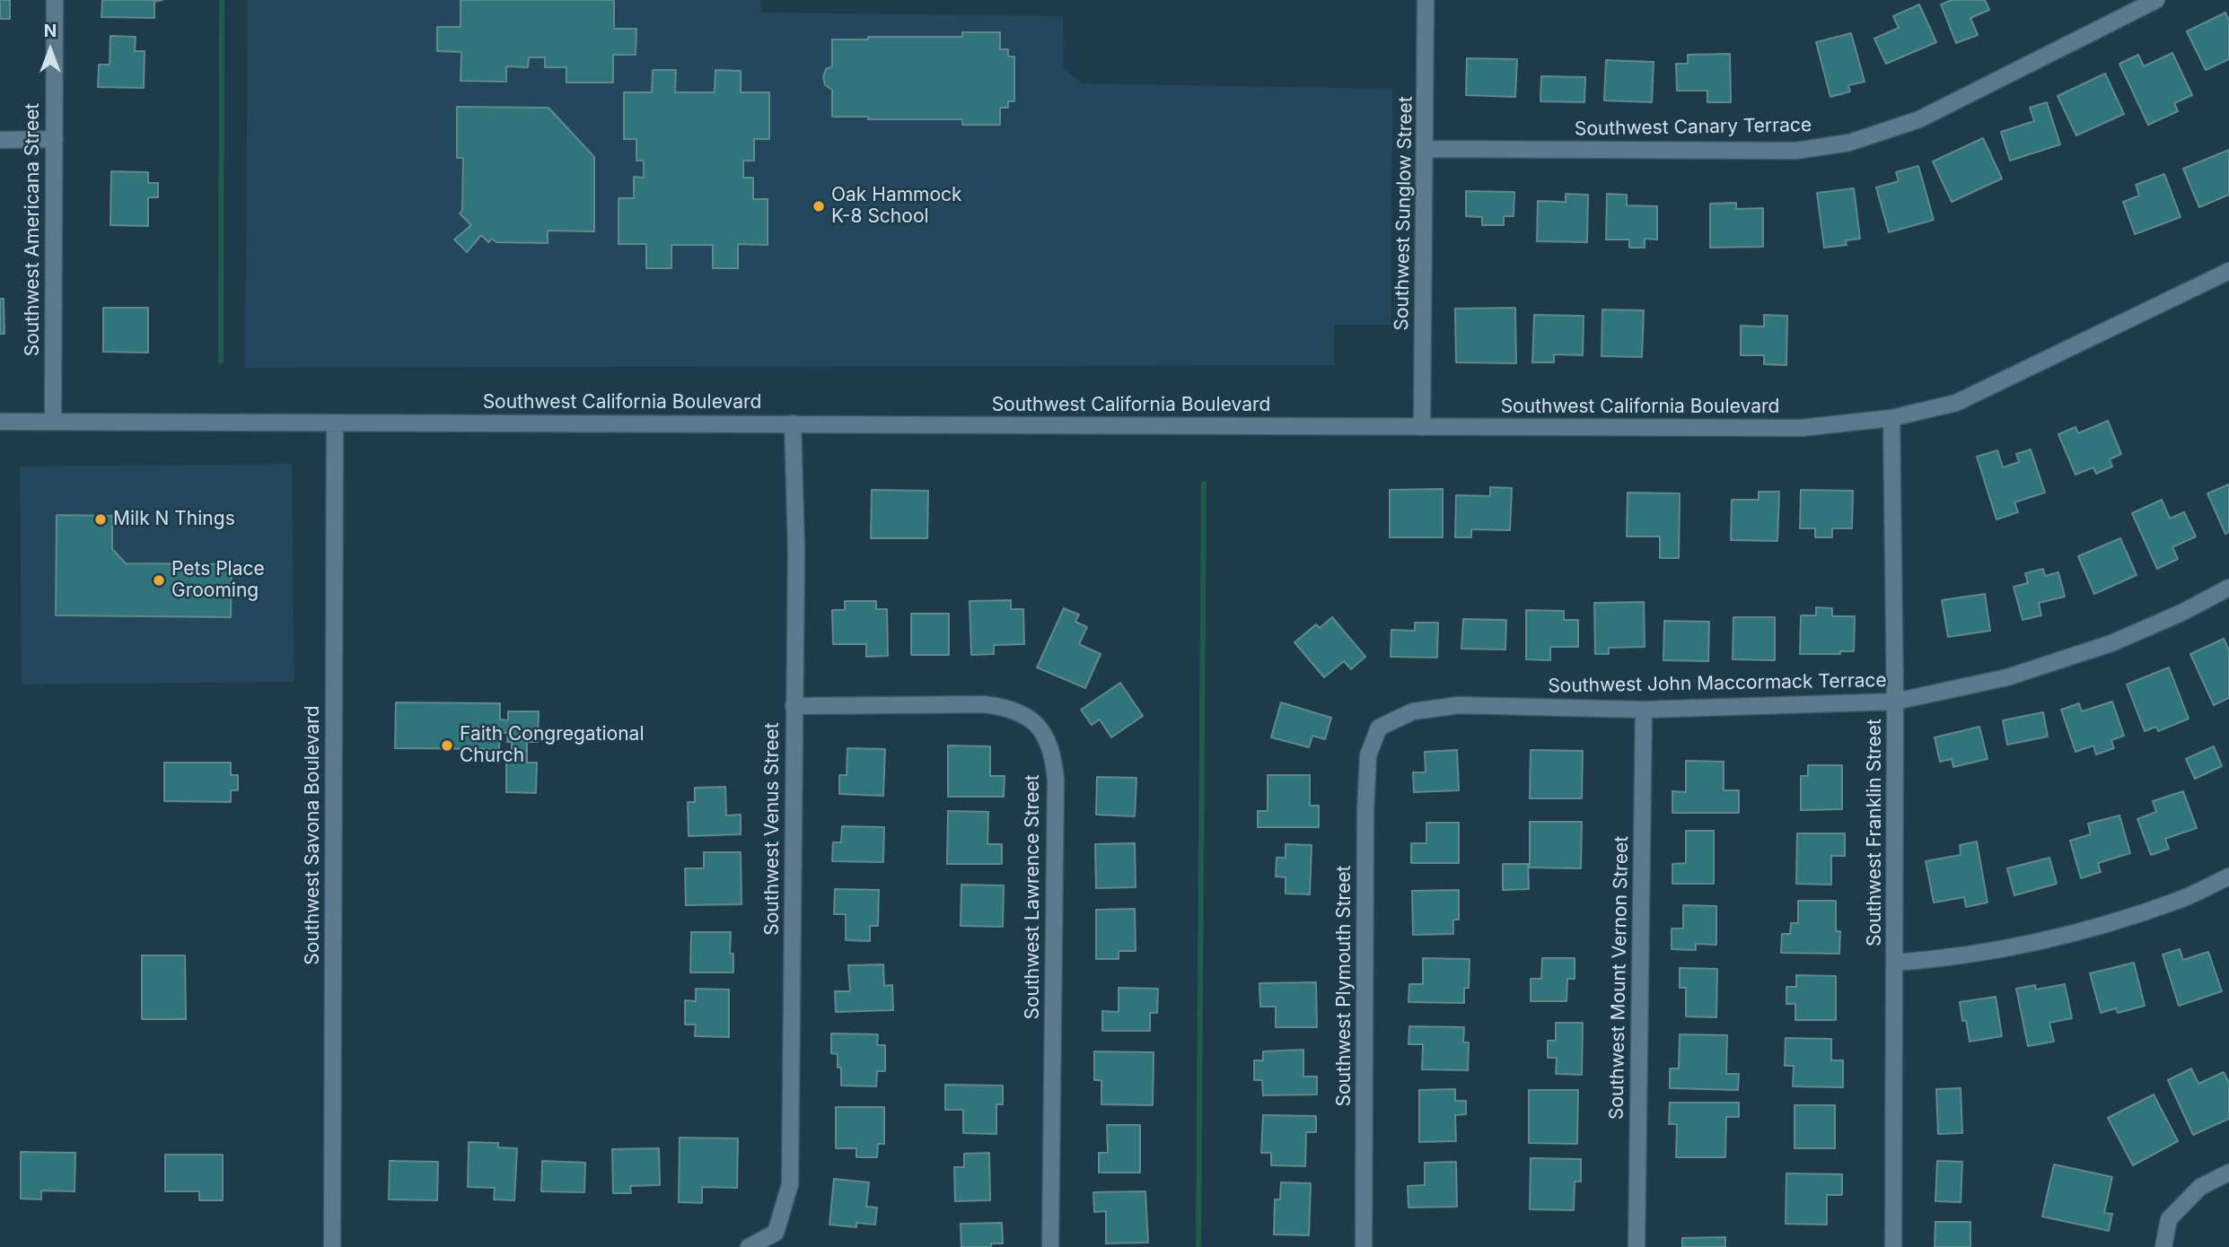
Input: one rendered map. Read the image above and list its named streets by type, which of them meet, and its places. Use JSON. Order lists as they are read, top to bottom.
{
  "streets": {
    "street": [
      "Southwest Canary Terrace",
      "Southwest Sunglow Street",
      "Southwest Americana Street",
      "Southwest California Boulevard",
      "Southwest John Maccormack Terrace",
      "Southwest Venus Street",
      "Southwest Franklin Street",
      "Southwest Savona Boulevard",
      "Southwest Lawrence Street",
      "Southwest Mount Vernon Street",
      "Southwest Plymouth Street"
    ]
  },
  "crossings": [
    ["Southwest Canary Terrace", "Southwest Sunglow Street"],
    ["Southwest Sunglow Street", "Southwest California Boulevard"],
    ["Southwest Americana Street", "Southwest California Boulevard"],
    ["Southwest California Boulevard", "Southwest Venus Street"],
    ["Southwest California Boulevard", "Southwest Franklin Street"],
    ["Southwest California Boulevard", "Southwest Savona Boulevard"],
    ["Southwest John Maccormack Terrace", "Southwest Franklin Street"],
    ["Southwest John Maccormack Terrace", "Southwest Mount Vernon Street"],
    ["Southwest John Maccormack Terrace", "Southwest Plymouth Street"],
    ["Southwest Venus Street", "Southwest Lawrence Street"]
  ],
  "places": [
    "Oak Hammock K-8 School",
    "Milk N Things",
    "Pets Place Grooming",
    "Faith Congregational Church"
  ],
  "north": "top"
}
